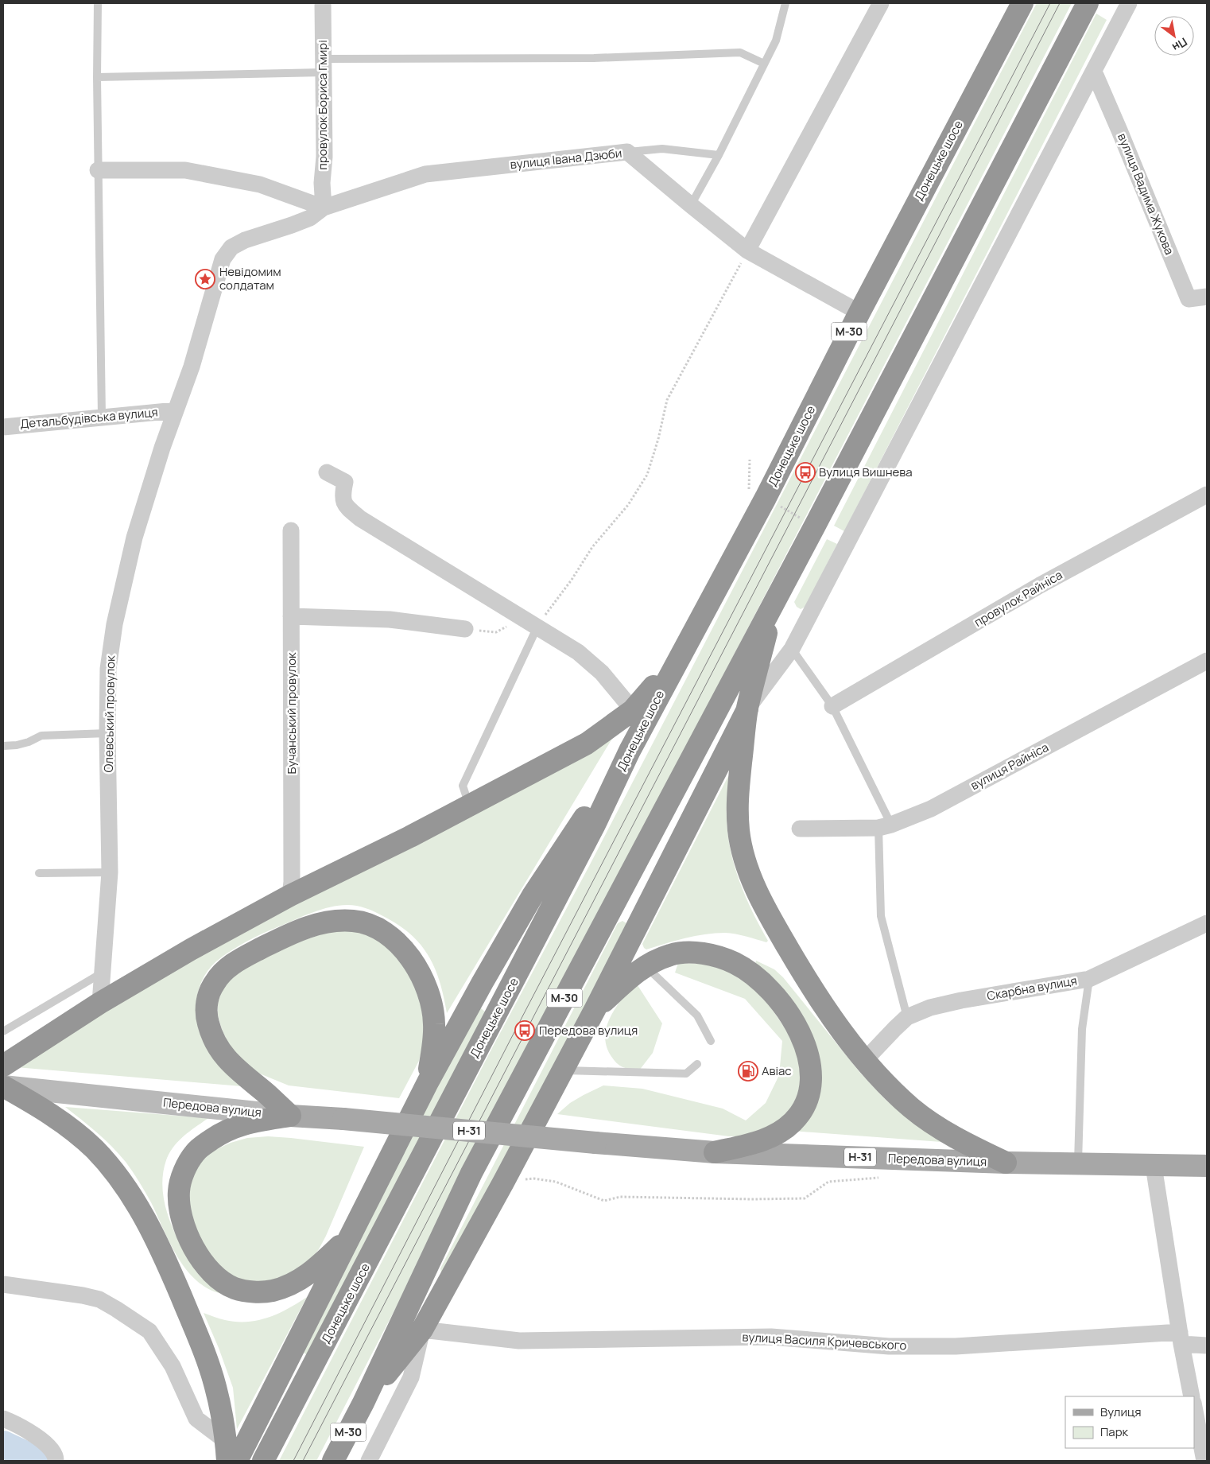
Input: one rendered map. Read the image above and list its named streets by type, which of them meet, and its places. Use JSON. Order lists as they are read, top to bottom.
{
  "streets": {
    "highway": ["Донецьке шосе", "М-30"],
    "main road": ["Передова вулиця", "Н-31"],
    "street": [
      "провулок Бориса Гмирі",
      "вулиця Івана Дзюби",
      "вулиця Вадима Жукова",
      "Детальбудівська вулиця",
      "провулок Райніса",
      "Бучанський провулок",
      "Олевський провулок",
      "вулиця Райніса",
      "Скарбна вулиця",
      "вулиця Василя Кричевського"
    ]
  },
  "crossings": [
    ["провулок Бориса Гмирі", "вулиця Івана Дзюби"],
    ["вулиця Івана Дзюби", "Донецьке шосе"],
    ["вулиця Івана Дзюби", "Детальбудівська вулиця"],
    ["вулиця Івана Дзюби", "Олевський провулок"],
    ["Детальбудівська вулиця", "Олевський провулок"]
  ],
  "places": {
    "place": ["Невідомим солдатам"],
    "bus stop": ["Вулиця Вишнева", "Передова вулиця"],
    "fuel station": ["Авіас"]
  },
  "legend": ["Вулиця", "Парк"],
  "north": "bottom right"
}
